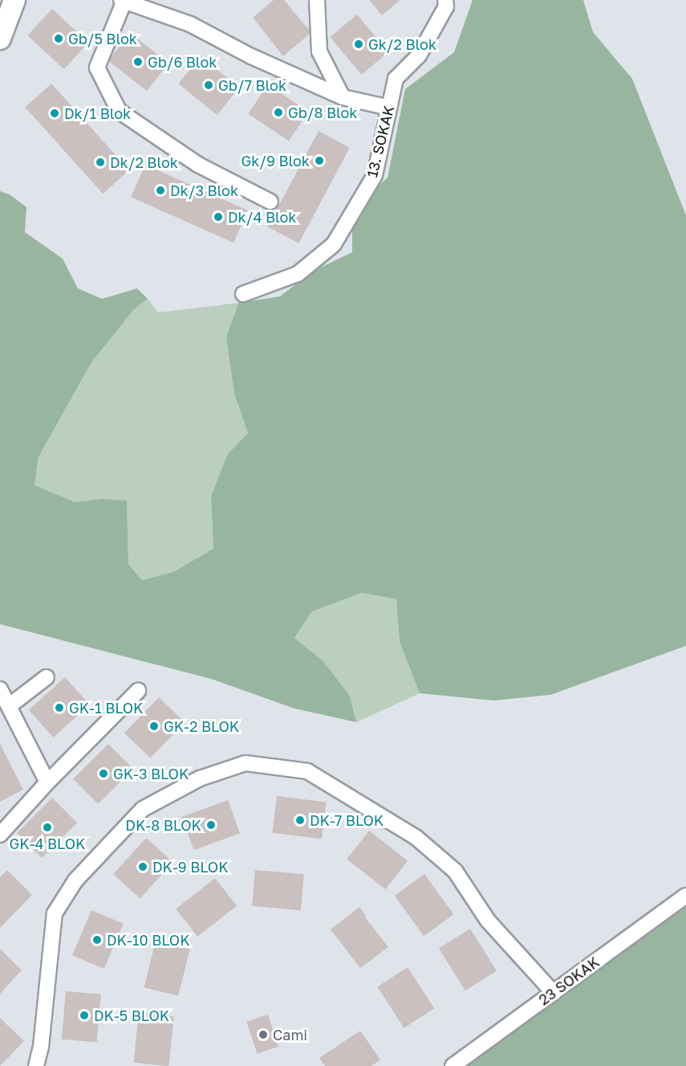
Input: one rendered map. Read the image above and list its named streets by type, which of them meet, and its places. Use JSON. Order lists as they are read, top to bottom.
{
  "streets": {
    "street": ["13. SOKAK", "23 SOKAK"]
  },
  "places": [
    "Gb/5 Blok",
    "Gk/2 Blok",
    "Gb/6 Blok",
    "Gb/7 Blok",
    "Gb/8 Blok",
    "Dk/1 Blok",
    "Gk/9 Blok",
    "Dk/2 Blok",
    "Dk/3 Blok",
    "Dk/4 Blok",
    "GK-1 BLOK",
    "GK-2 BLOK",
    "GK-3 BLOK",
    "DK-7 BLOK",
    "DK-8 BLOK",
    "GK-4 BLOK",
    "DK-9 BLOK",
    "DK-10 BLOK",
    "DK-5 BLOK",
    "Cami"
  ]
}
